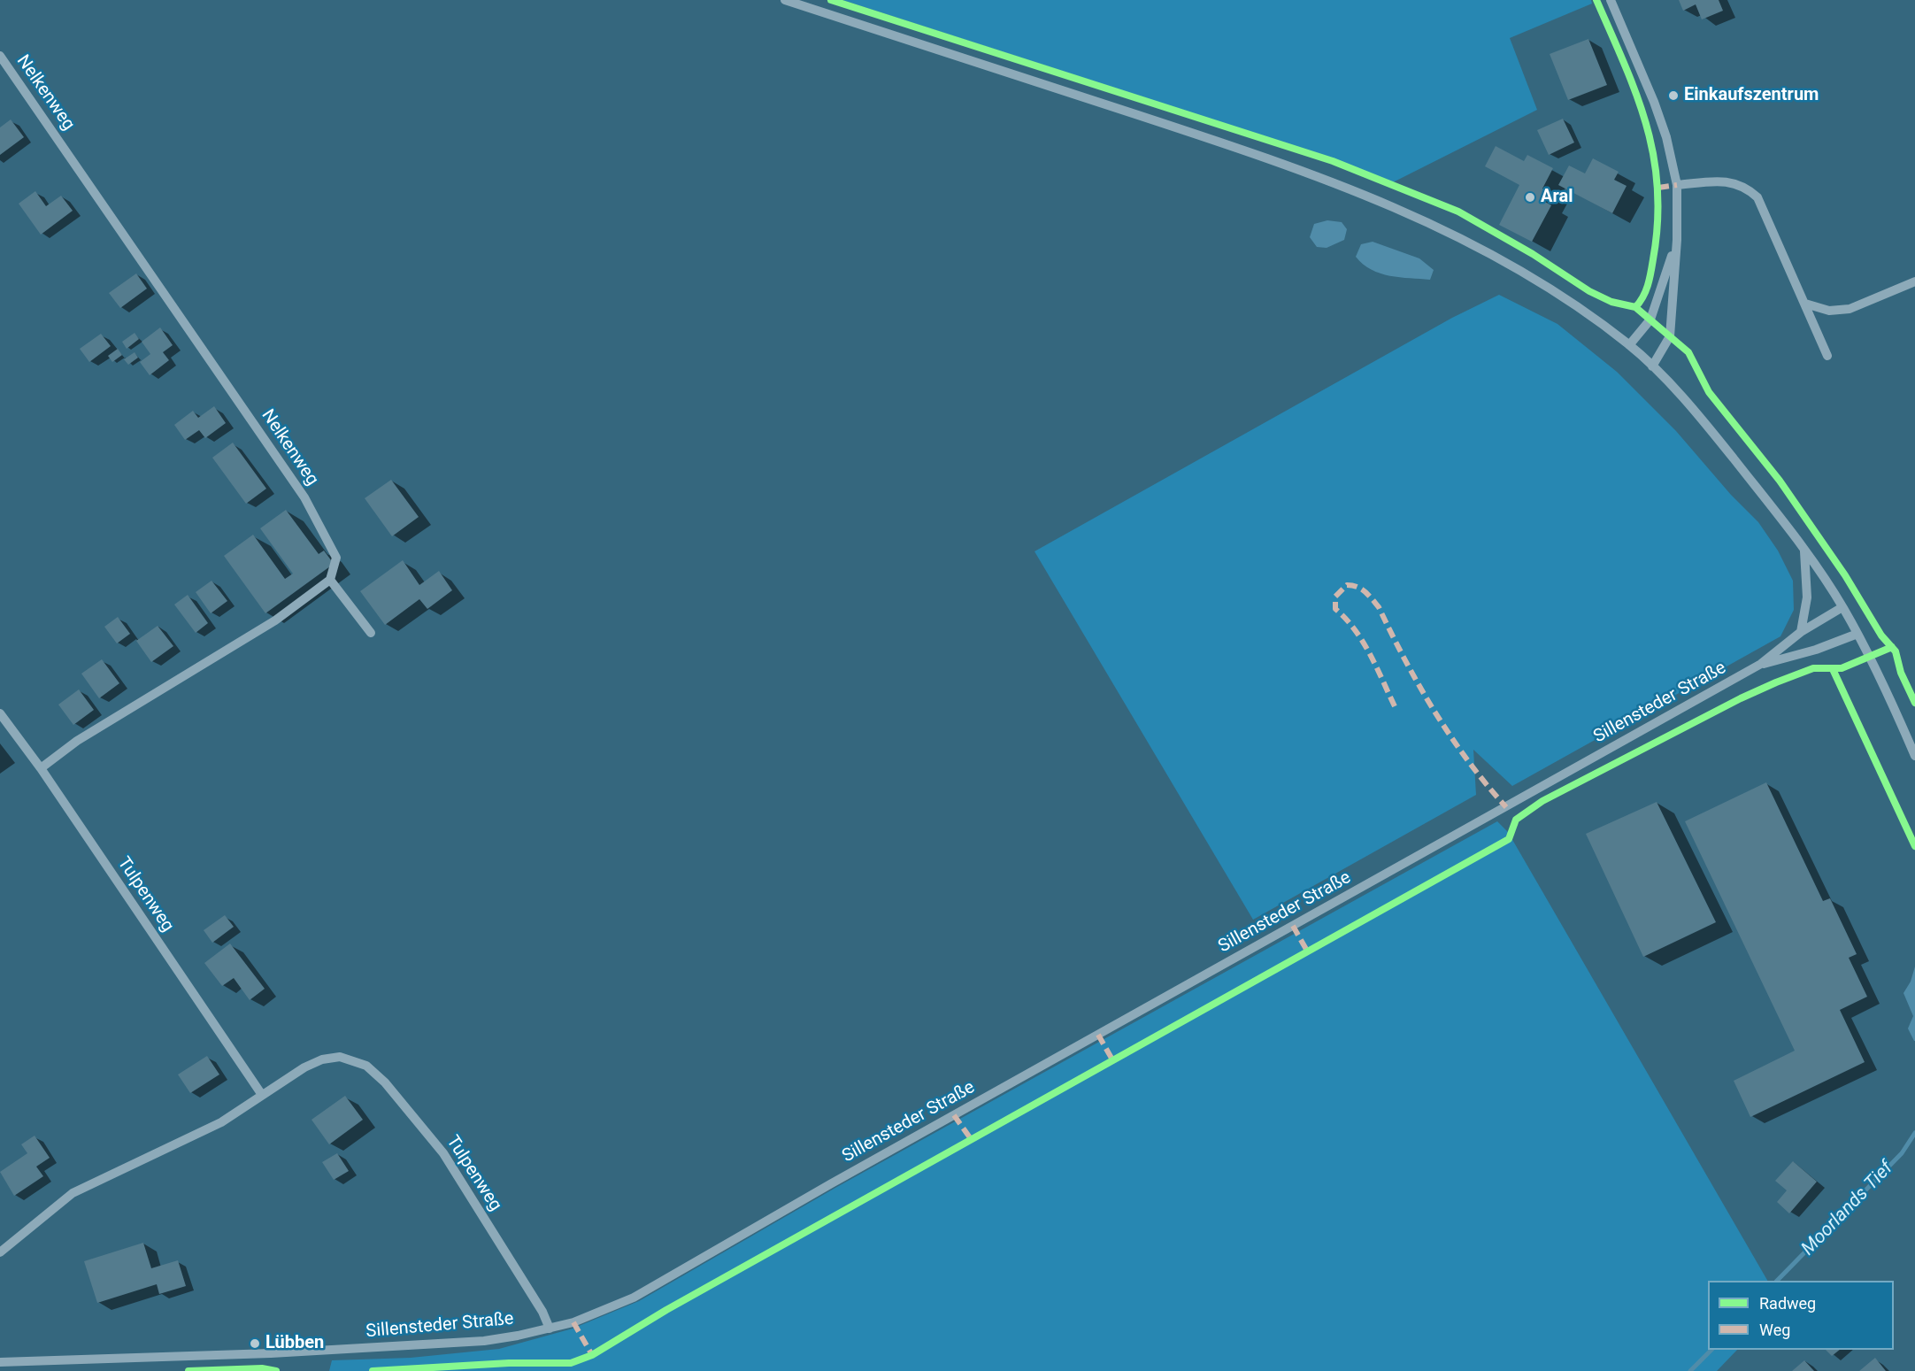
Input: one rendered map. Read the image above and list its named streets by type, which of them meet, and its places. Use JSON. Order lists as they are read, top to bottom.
{
  "streets": {
    "street": ["Nelkenweg", "Sillensteder Straße", "Tulpenweg"]
  },
  "crossings": [
    ["Sillensteder Straße", "Tulpenweg"]
  ],
  "water": ["Moorlands Tief"],
  "places": ["Einkaufszentrum", "Aral", "Lübben"],
  "legend": ["Radweg", "Weg"]
}
